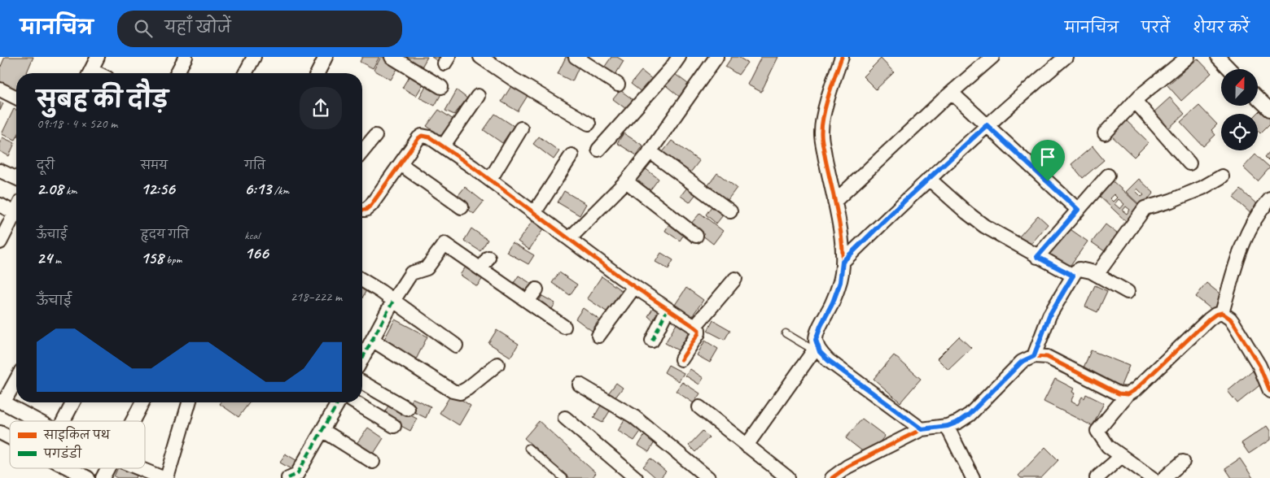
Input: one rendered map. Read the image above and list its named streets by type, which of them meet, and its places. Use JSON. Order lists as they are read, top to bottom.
{
  "legend": ["साइकिल पथ", "पगडंडी"],
  "north": "top",
  "page": {
    "header": "मानचित्र",
    "search": "यहाँ खोजें",
    "nav": ["मानचित्र", "परतें", "शेयर करें"],
    "heading": ["सुबह की दौड़", "09:18 · 4 × 520 m"],
    "stats": [
      ["दूरी", "2.08 km"],
      ["समय", "12:56"],
      ["गति", "6:13 /km"],
      ["ऊँचाई", "24 m"],
      ["हृदय गति", "158 bpm"],
      ["kcal", "166"]
    ],
    "chart": ["ऊँचाई", "218–222 m"]
  }
}
